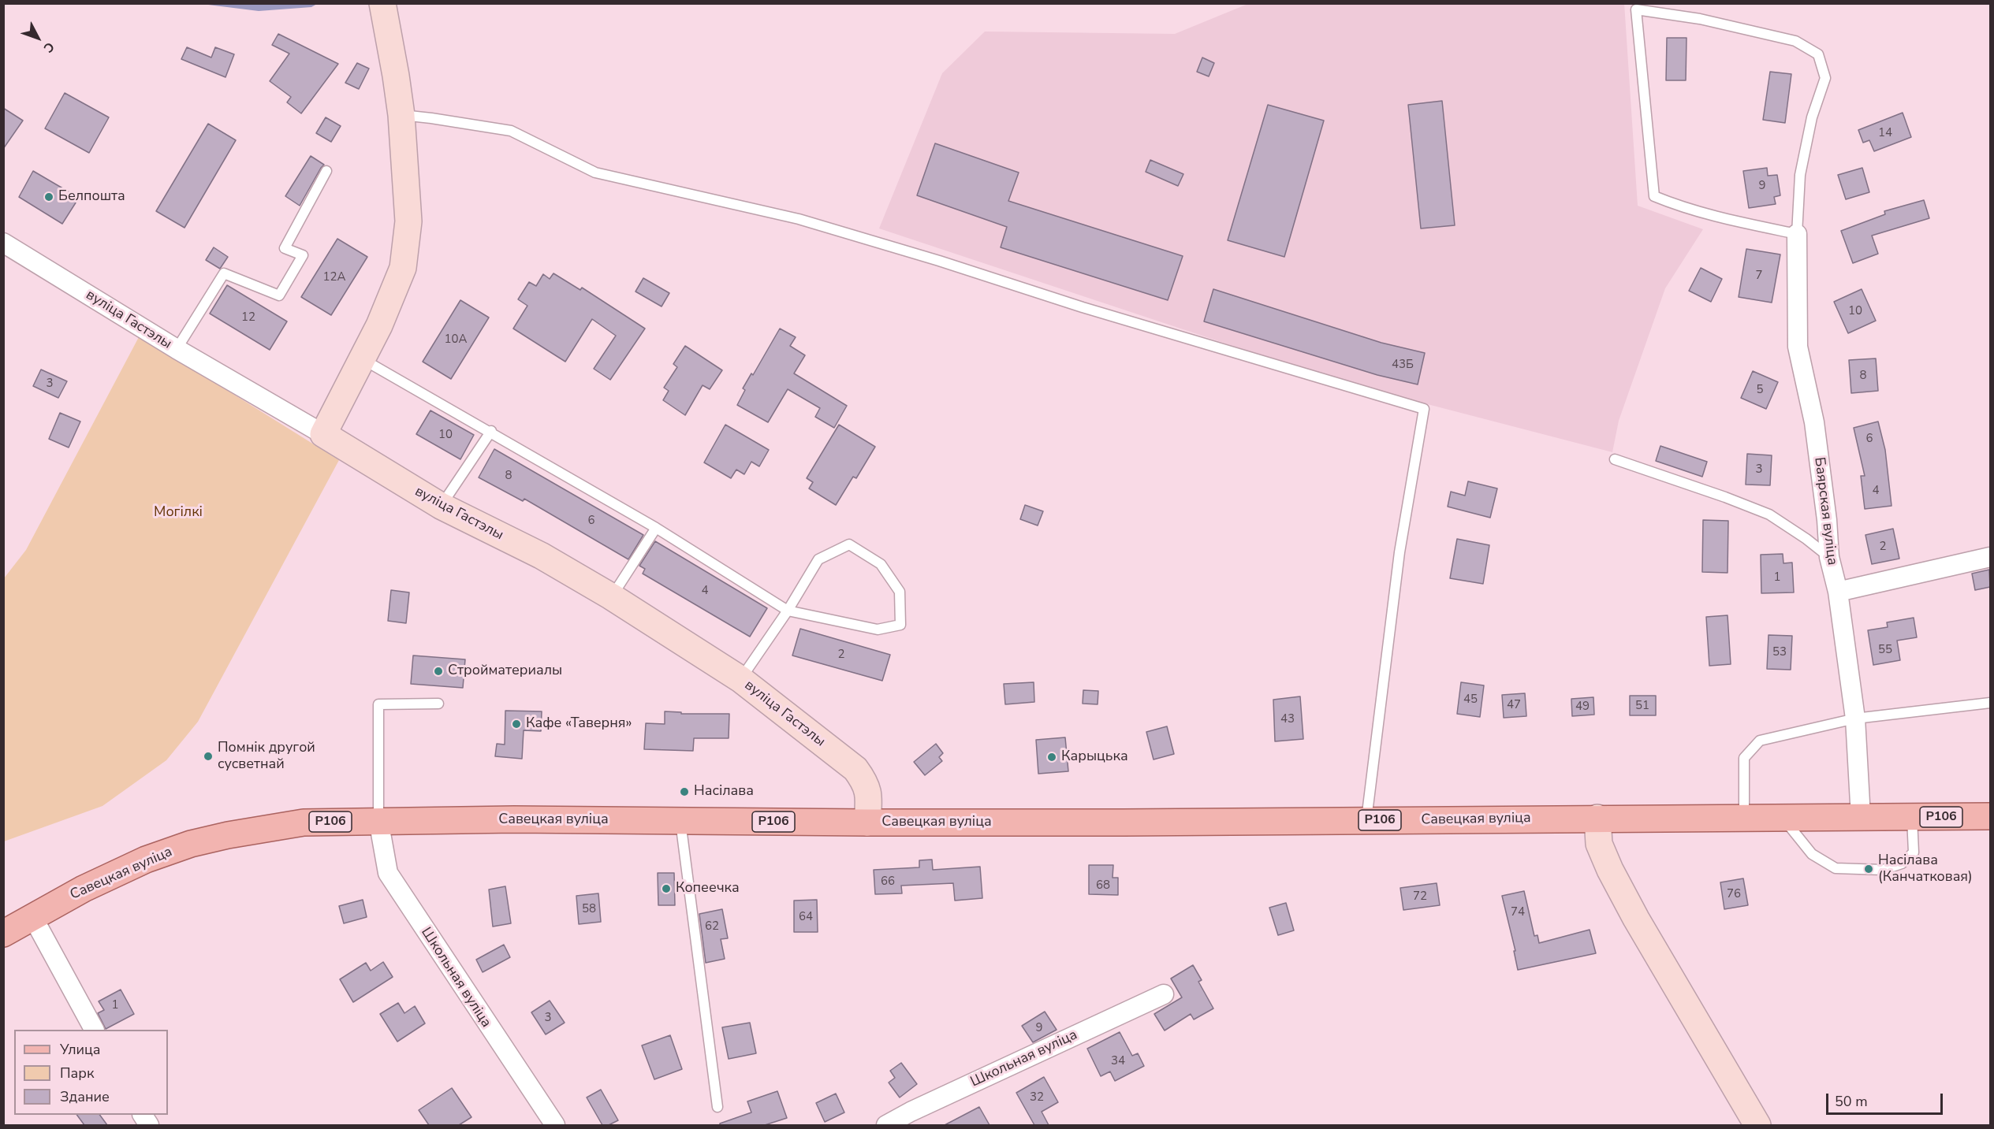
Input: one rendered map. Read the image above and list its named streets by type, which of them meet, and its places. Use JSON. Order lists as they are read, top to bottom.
{
  "streets": {
    "main road": ["Р106", "Савецкая вуліца"],
    "street": ["вуліца Гастэлы", "Баярская вуліца", "Школьная вуліца"]
  },
  "crossings": [
    ["вуліца Гастэлы", "Савецкая вуліца"],
    ["Баярская вуліца", "Савецкая вуліца"],
    ["Р106", "Савецкая вуліца"],
    ["Савецкая вуліца", "Школьная вуліца"]
  ],
  "parks": ["Могілкі"],
  "places": [
    "Белпошта",
    "Стройматериалы",
    "Кафе «Таверня»",
    "Помнік другой сусветнай",
    "Карыцька",
    "Насілава",
    "Насілава (Канчатковая)",
    "Копеечка"
  ],
  "house_numbers": [
    "14",
    "9",
    "7",
    "12А",
    "10",
    "12",
    "10А",
    "43Б",
    "8",
    "3",
    "5",
    "10",
    "6",
    "3",
    "8",
    "4",
    "6",
    "2",
    "1",
    "4",
    "55",
    "53",
    "2",
    "45",
    "47",
    "51",
    "49",
    "43",
    "66",
    "68",
    "76",
    "72",
    "58",
    "74",
    "64",
    "62",
    "1",
    "3",
    "9",
    "34",
    "32"
  ],
  "legend": ["Улица", "Парк", "Здание"],
  "scale_bar": "50 m",
  "north": "bottom right"
}
